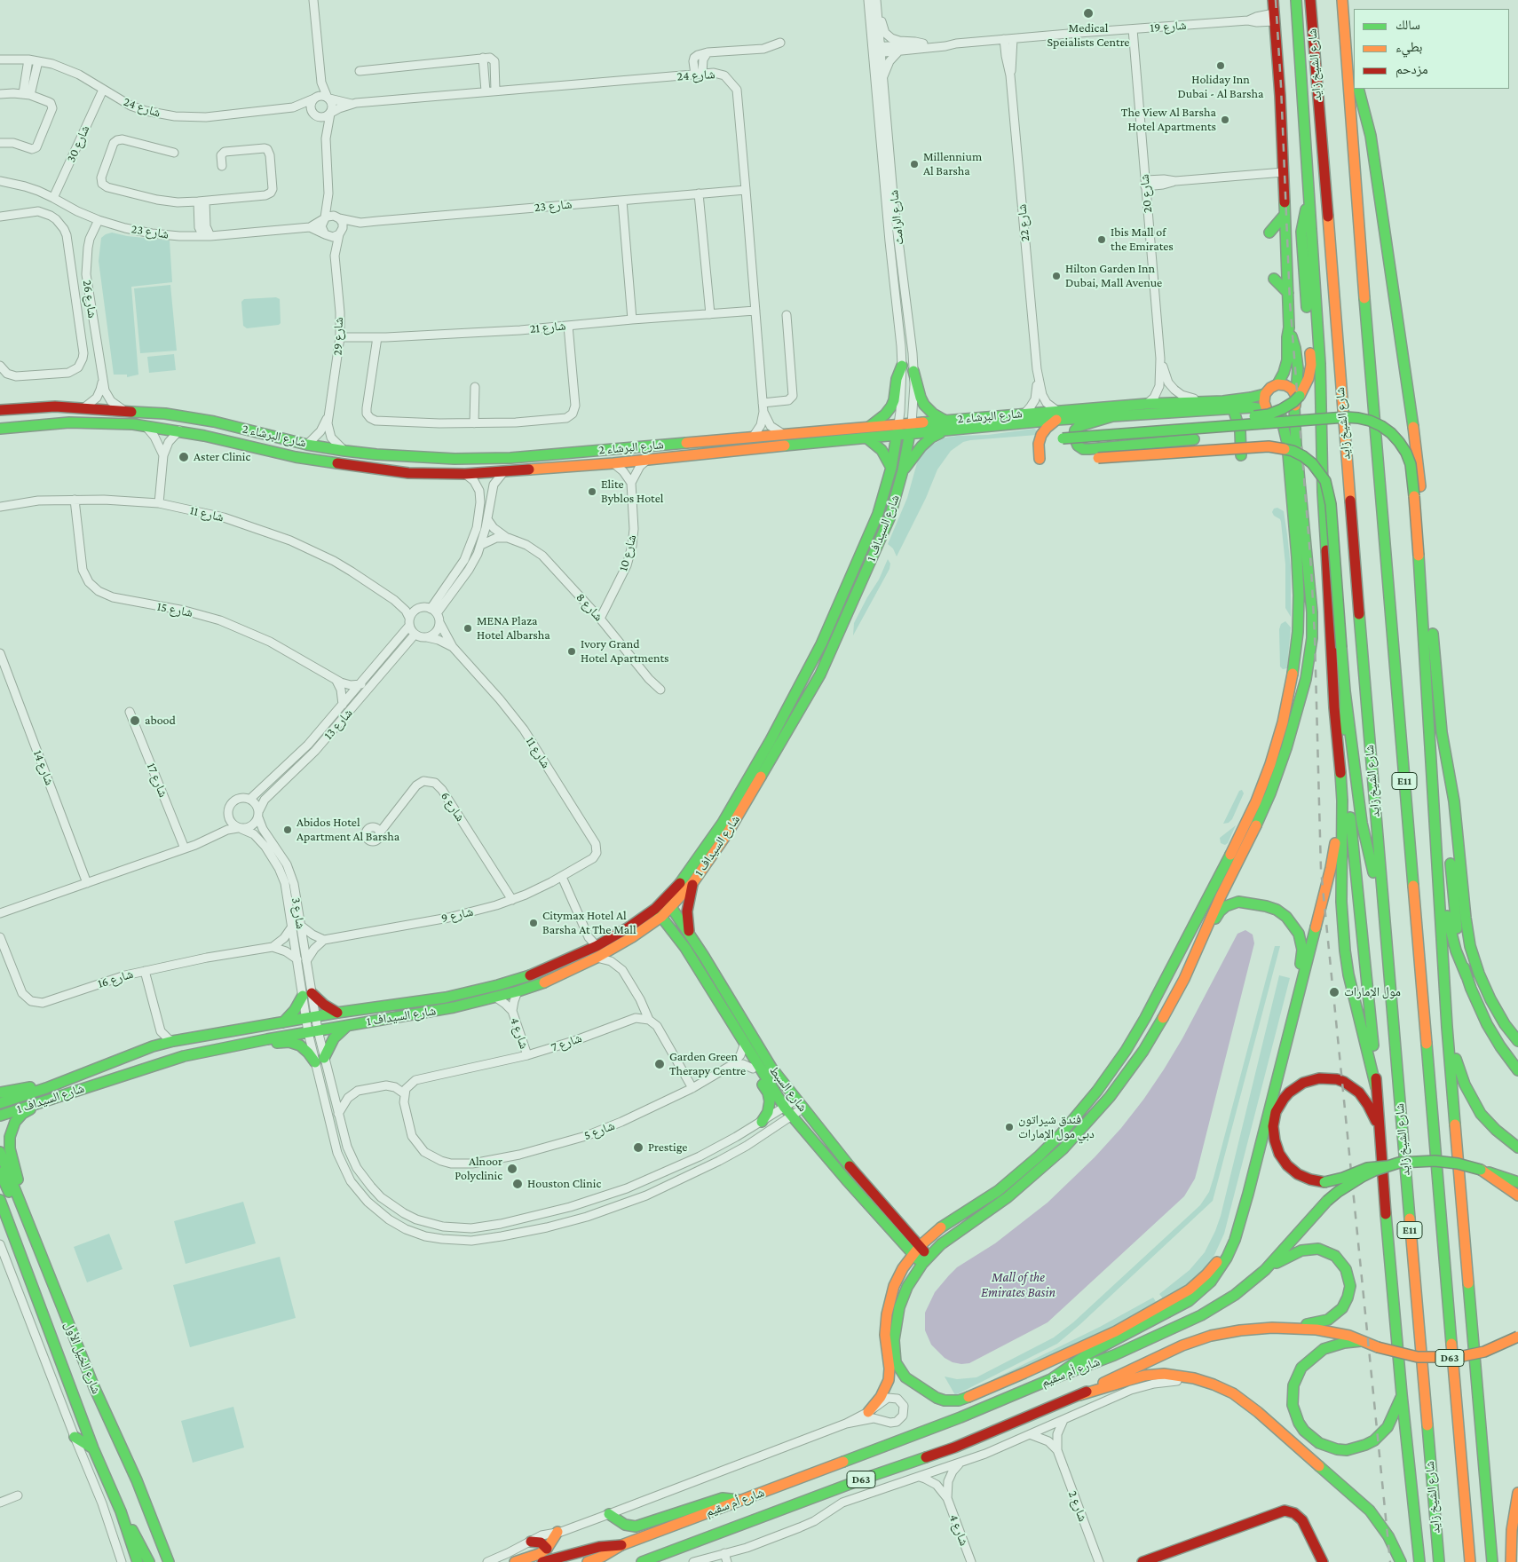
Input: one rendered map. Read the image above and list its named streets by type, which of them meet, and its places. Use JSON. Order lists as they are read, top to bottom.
{
  "streets": {
    "main road": [
      "شارع الشيخ زايد",
      "شارع الرامث",
      "شارع البرشاء 2",
      "شارع السيداف 1",
      "E11",
      "شارع السبط",
      "شارع الخيل الأول",
      "D63",
      "شارع أم سقيم"
    ],
    "street": [
      "شارع 19",
      "شارع 24",
      "شارع 30",
      "شارع 20",
      "شارع 23",
      "شارع 22",
      "شارع 26",
      "شارع 21",
      "شارع 29",
      "شارع 11",
      "شارع 10",
      "شارع 8",
      "شارع 15",
      "شارع 13",
      "شارع 14",
      "شارع 17",
      "شارع 6",
      "شارع 3",
      "شارع 9",
      "شارع 16",
      "شارع 4",
      "شارع 7",
      "شارع 5",
      "شارع 2"
    ]
  },
  "crossings": [
    ["شارع 19", "شارع 20"],
    ["شارع 19", "شارع الرامث"],
    ["شارع 19", "شارع 22"],
    ["شارع 24", "شارع 30"],
    ["شارع 24", "شارع 23"],
    ["شارع 24", "شارع 21"],
    ["شارع 24", "شارع البرشاء 2"],
    ["شارع 30", "شارع 23"],
    ["شارع 23", "شارع 26"],
    ["شارع 23", "شارع 29"],
    ["شارع الرامث", "شارع البرشاء 2"],
    ["شارع الرامث", "شارع السيداف 1"],
    ["شارع 22", "شارع البرشاء 2"],
    ["شارع 26", "شارع البرشاء 2"],
    ["شارع 21", "شارع 29"],
    ["شارع 29", "شارع البرشاء 2"],
    ["شارع البرشاء 2", "شارع السيداف 1"],
    ["شارع 11", "شارع 15"],
    ["شارع 11", "شارع 13"],
    ["شارع 11", "شارع 9"],
    ["شارع السيداف 1", "شارع 3"],
    ["شارع السيداف 1", "شارع 4"],
    ["شارع السيداف 1", "شارع السبط"],
    ["شارع 10", "شارع 8"],
    ["شارع 15", "شارع 13"],
    ["شارع 13", "شارع 3"],
    ["شارع 6", "شارع 9"],
    ["شارع 4", "شارع 7"],
    ["شارع 7", "شارع 5"],
    ["شارع السبط", "شارع 5"]
  ],
  "water": ["Mall of the Emirates Basin"],
  "places": [
    "Medical Speialists Centre",
    "Holiday Inn Dubai - Al Barsha",
    "The View Al Barsha Hotel Apartments",
    "Millennium Al Barsha",
    "Ibis Mall of the Emirates",
    "Hilton Garden Inn Dubai, Mall Avenue",
    "Aster Clinic",
    "Elite Byblos Hotel",
    "MENA Plaza Hotel Albarsha",
    "Ivory Grand Hotel Apartments",
    "abood",
    "Abidos Hotel Apartment Al Barsha",
    "Citymax Hotel Al Barsha At The Mall",
    "مول الإمارات",
    "Garden Green Therapy Centre",
    "فندق شيراتون دبي مول الإمارات",
    "Prestige",
    "Alnoor Polyclinic",
    "Houston Clinic"
  ],
  "legend": ["سالك", "بطيء", "مزدحم"]
}
